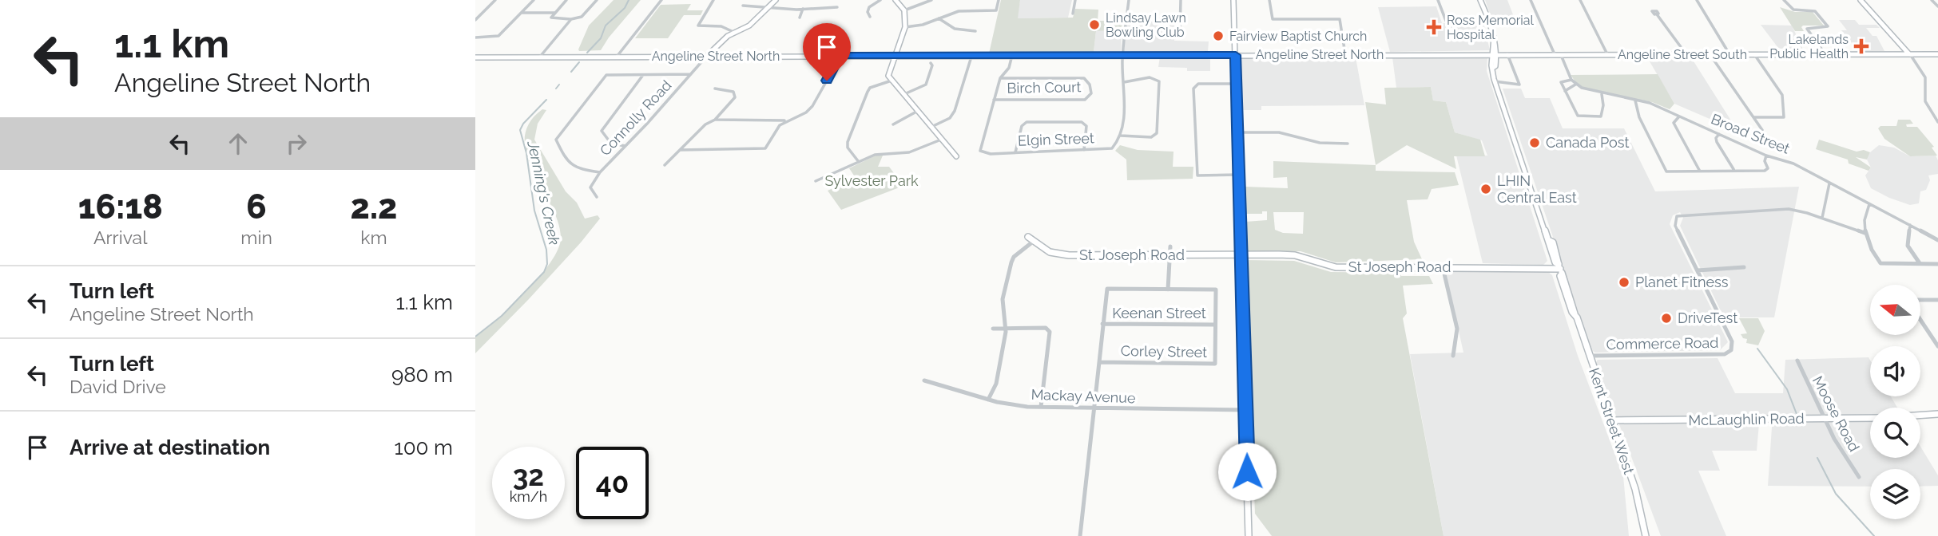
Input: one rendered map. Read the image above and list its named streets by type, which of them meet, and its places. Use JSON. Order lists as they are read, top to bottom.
{
  "streets": {
    "main road": [
      "Angeline Street North",
      "Angeline Street South",
      "St. Joseph Road",
      "St Joseph Road",
      "McLaughlin Road",
      "Kent Street West"
    ],
    "street": [
      "Birch Court",
      "Connolly Road",
      "Broad Street",
      "Elgin Street",
      "Keenan Street",
      "Commerce Road",
      "Corley Street",
      "Mackay Avenue",
      "Moose Road"
    ]
  },
  "crossings": [
    ["Angeline Street North", "Angeline Street South"],
    ["Angeline Street North", "Connolly Road"],
    ["Angeline Street North", "Kent Street West"],
    ["Angeline Street South", "Kent Street West"],
    ["Birch Court", "Elgin Street"],
    ["St. Joseph Road", "St Joseph Road"],
    ["St Joseph Road", "Kent Street West"],
    ["Keenan Street", "Corley Street"],
    ["Commerce Road", "Kent Street West"],
    ["Moose Road", "McLaughlin Road"],
    ["McLaughlin Road", "Kent Street West"]
  ],
  "water": ["Jenning's Creek"],
  "parks": ["Sylvester Park"],
  "places": {
    "other": [
      "Lindsay Lawn Bowling Club",
      "Fairview Baptist Church",
      "Canada Post",
      "LHIN Central East",
      "Planet Fitness",
      "DriveTest"
    ],
    "health": ["Ross Memorial Hospital", "Lakelands Public Health"]
  },
  "north": "left",
  "page": {
    "turn": ["1.1 km", "Angeline Street North"],
    "eta": [
      "16:18",
      "Arrival",
      "6",
      "min",
      "2.2",
      "km"
    ],
    "list": [
      {
        "name": "Turn left",
        "note": "Angeline Street North",
        "value": "1.1 km"
      },
      {
        "name": "Turn left",
        "note": "David Drive",
        "value": "980 m"
      },
      {
        "name": "Arrive at destination",
        "value": "100 m"
      }
    ],
    "speed": "32 km/h",
    "limit": "40"
  }
}
